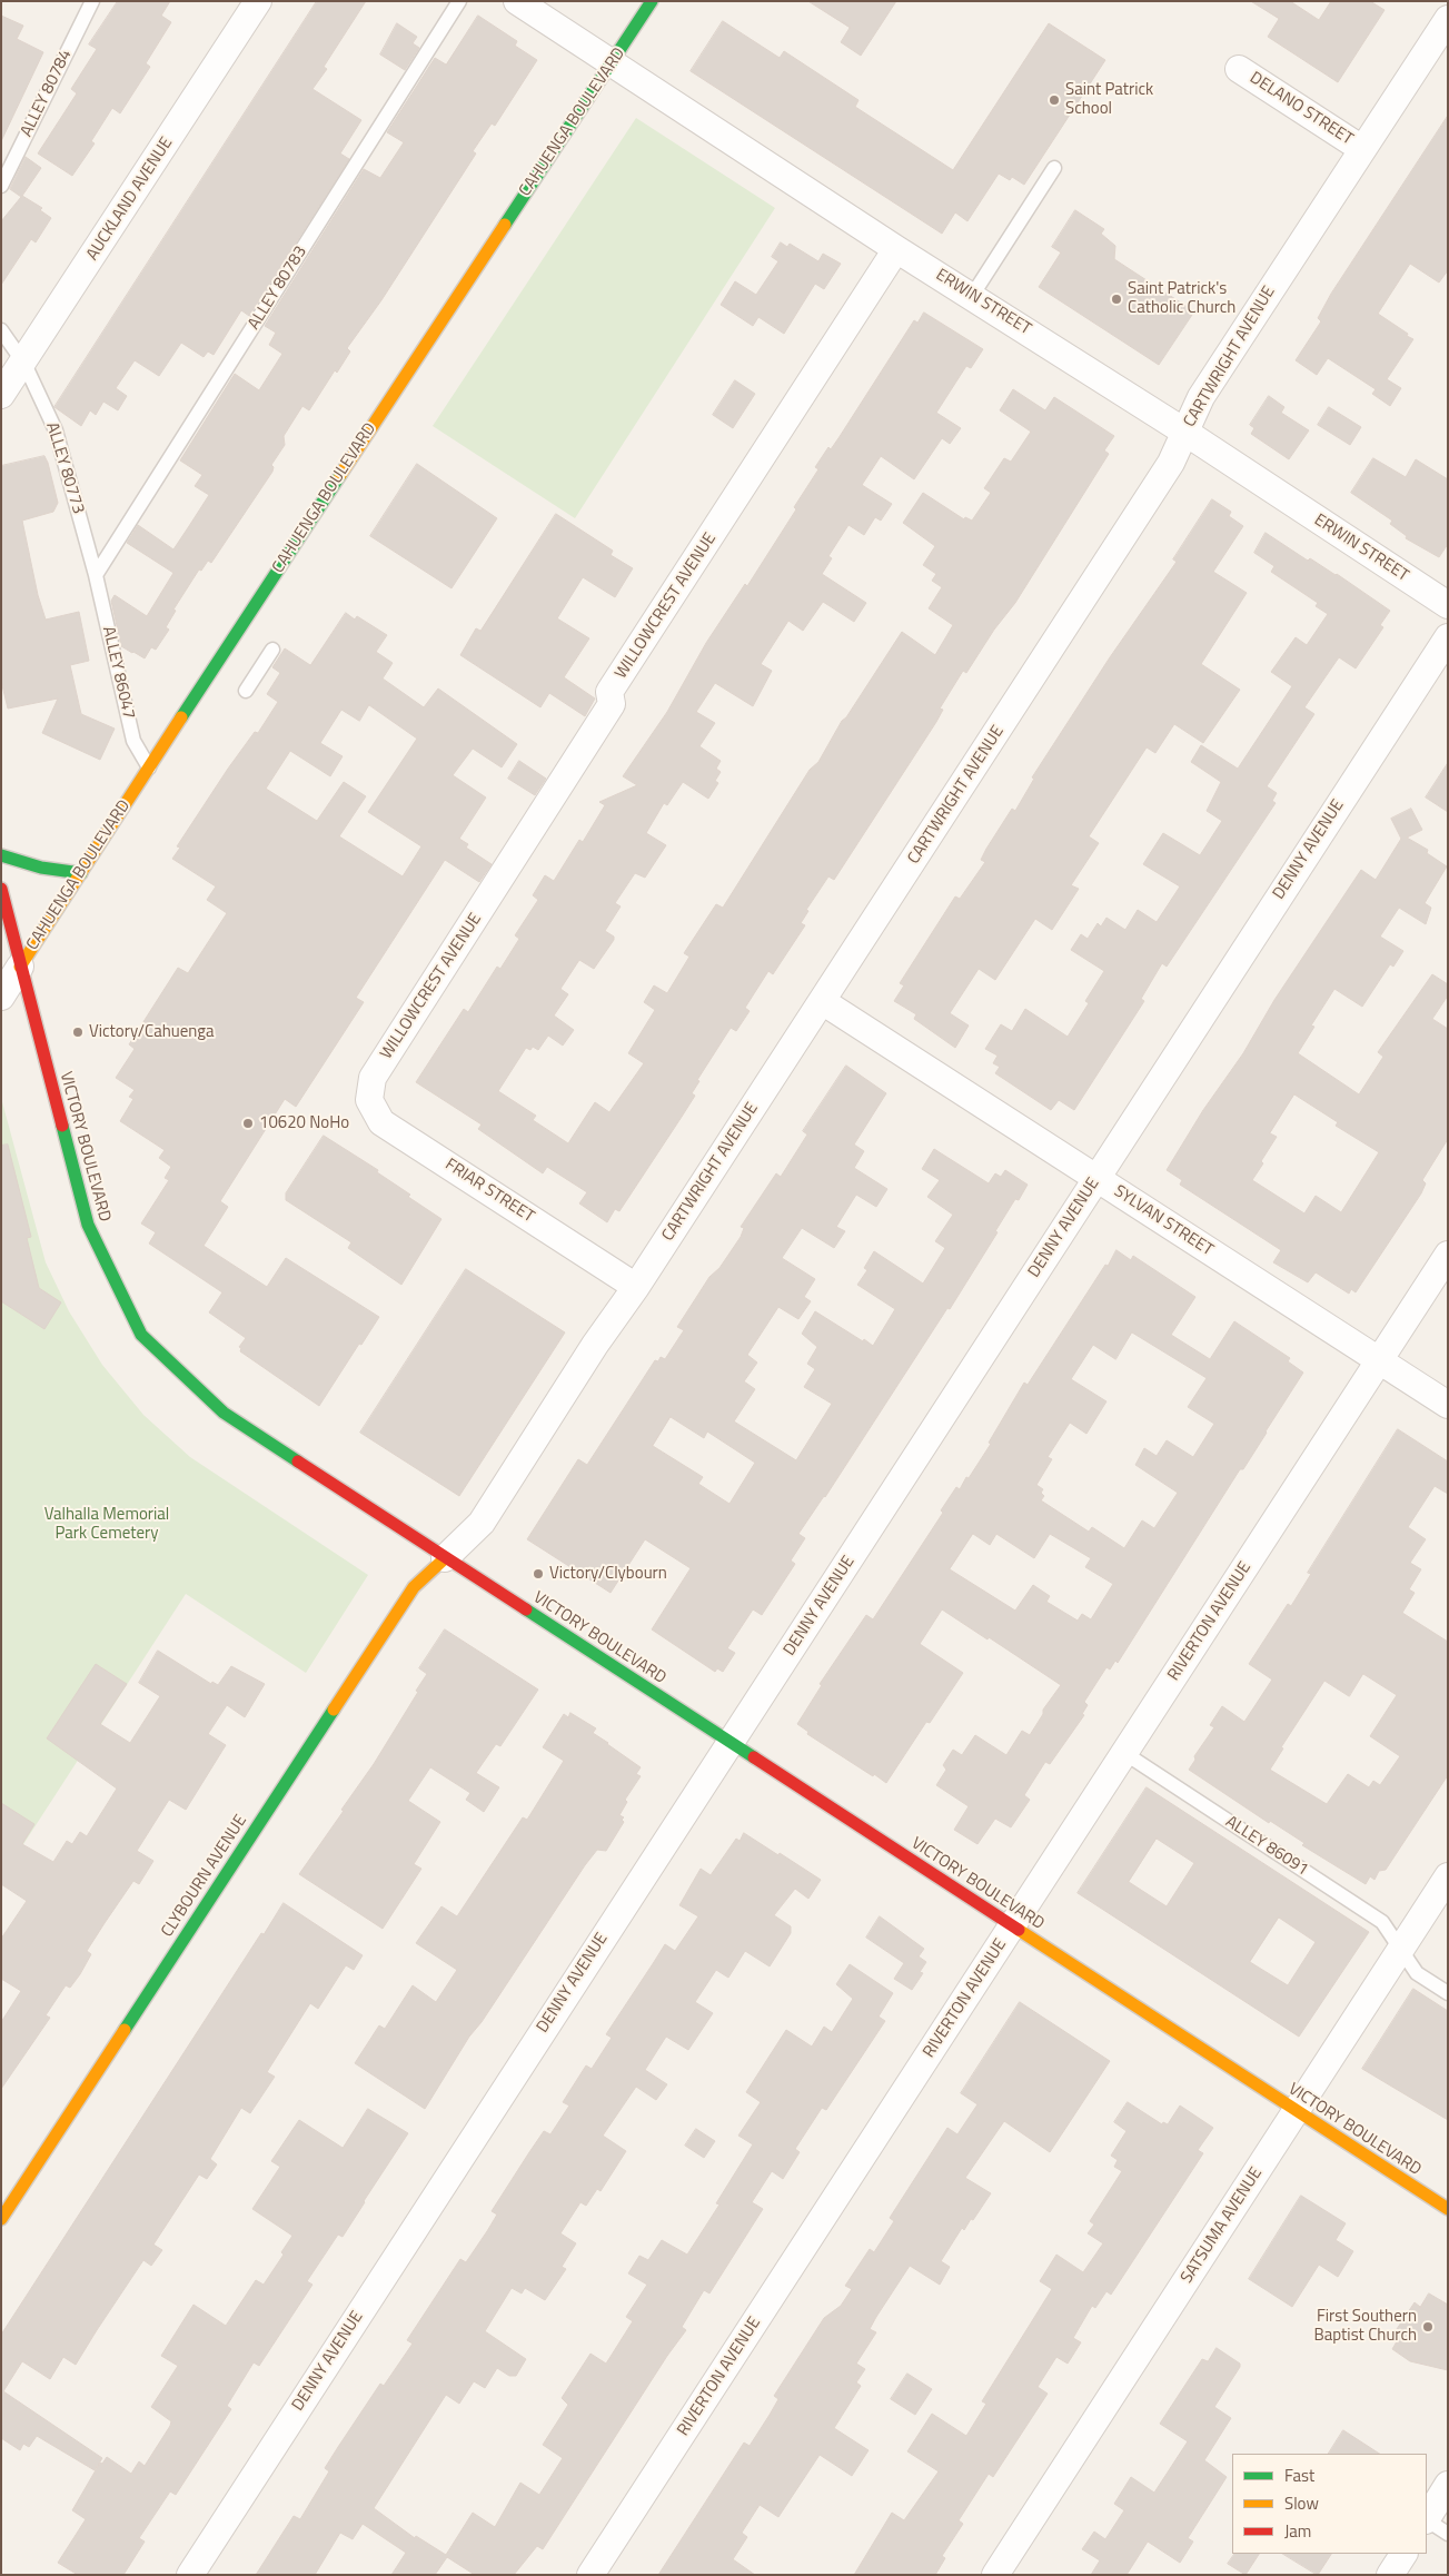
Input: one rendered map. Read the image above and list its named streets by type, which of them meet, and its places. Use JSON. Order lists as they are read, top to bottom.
{
  "streets": {
    "main road": ["CAHUENGA BOULEVARD", "VICTORY BOULEVARD", "CLYBOURN AVENUE"],
    "street": [
      "DELANO STREET",
      "AUCKLAND AVENUE",
      "ERWIN STREET",
      "CARTWRIGHT AVENUE",
      "WILLOWCREST AVENUE",
      "DENNY AVENUE",
      "FRIAR STREET",
      "SYLVAN STREET",
      "RIVERTON AVENUE",
      "SATSUMA AVENUE"
    ],
    "lane": [
      "ALLEY 80784",
      "ALLEY 80783",
      "ALLEY 80773",
      "ALLEY 86047",
      "ALLEY 86091"
    ]
  },
  "crossings": [
    ["DELANO STREET", "CARTWRIGHT AVENUE"],
    ["CAHUENGA BOULEVARD", "ERWIN STREET"],
    ["CAHUENGA BOULEVARD", "ALLEY 86047"],
    ["CAHUENGA BOULEVARD", "VICTORY BOULEVARD"],
    ["AUCKLAND AVENUE", "ALLEY 80773"],
    ["ALLEY 80783", "ALLEY 80773"],
    ["ALLEY 80783", "ALLEY 86047"],
    ["ERWIN STREET", "CARTWRIGHT AVENUE"],
    ["ERWIN STREET", "WILLOWCREST AVENUE"],
    ["CARTWRIGHT AVENUE", "VICTORY BOULEVARD"],
    ["CARTWRIGHT AVENUE", "FRIAR STREET"],
    ["CARTWRIGHT AVENUE", "SYLVAN STREET"],
    ["CARTWRIGHT AVENUE", "CLYBOURN AVENUE"],
    ["ALLEY 80773", "ALLEY 86047"],
    ["WILLOWCREST AVENUE", "FRIAR STREET"],
    ["DENNY AVENUE", "VICTORY BOULEVARD"],
    ["DENNY AVENUE", "SYLVAN STREET"],
    ["VICTORY BOULEVARD", "RIVERTON AVENUE"],
    ["VICTORY BOULEVARD", "CLYBOURN AVENUE"],
    ["VICTORY BOULEVARD", "SATSUMA AVENUE"],
    ["SYLVAN STREET", "RIVERTON AVENUE"],
    ["RIVERTON AVENUE", "ALLEY 86091"],
    ["ALLEY 86091", "SATSUMA AVENUE"]
  ],
  "parks": ["Valhalla Memorial Park Cemetery"],
  "places": [
    "Saint Patrick School",
    "Saint Patrick's Catholic Church",
    "Victory/Cahuenga",
    "10620 NoHo",
    "Victory/Clybourn",
    "First Southern Baptist Church"
  ],
  "legend": ["Fast", "Slow", "Jam"]
}
